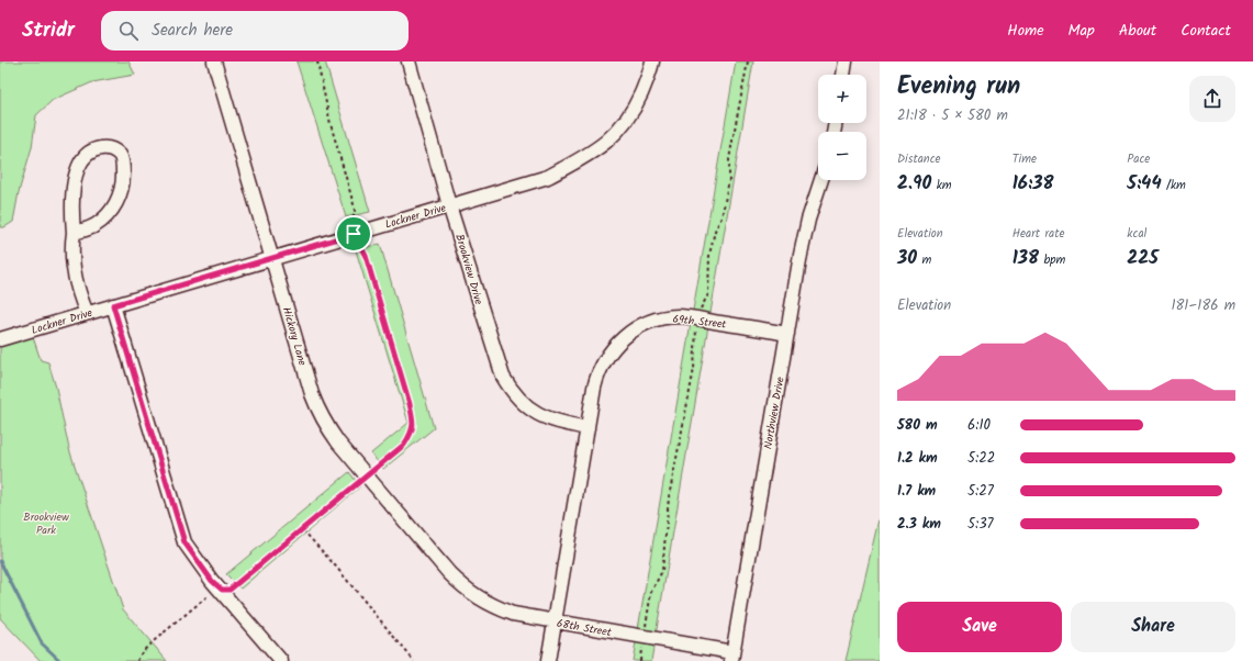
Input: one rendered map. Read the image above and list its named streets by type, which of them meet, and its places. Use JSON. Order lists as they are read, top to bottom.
{
  "streets": {
    "street": [
      "Lockner Drive",
      "Brookview Drive",
      "69th Street",
      "Hickory Lane",
      "Northview Drive",
      "68th Street"
    ]
  },
  "crossings": [
    ["Lockner Drive", "Brookview Drive"],
    ["Lockner Drive", "Hickory Lane"],
    ["Brookview Drive", "69th Street"],
    ["69th Street", "Northview Drive"],
    ["Hickory Lane", "68th Street"],
    ["Northview Drive", "68th Street"]
  ],
  "parks": ["Brookview Park"],
  "page": {
    "header": "Stridr",
    "search": "Search here",
    "nav": [
      "Home",
      "Map",
      "About",
      "Contact"
    ],
    "heading": ["Evening run", "21:18 · 5 × 580 m"],
    "map_buttons": ["+", "−"],
    "stats": [
      ["Distance", "2.90 km"],
      ["Time", "16:38"],
      ["Pace", "5:44 /km"],
      ["Elevation", "30 m"],
      ["Heart rate", "138 bpm"],
      ["kcal", "225"]
    ],
    "chart": ["Elevation", "181–186 m"],
    "list": [
      {
        "name": "580 m",
        "note": "6:10"
      },
      {
        "name": "1.2 km",
        "note": "5:22"
      },
      {
        "name": "1.7 km",
        "note": "5:27"
      },
      {
        "name": "2.3 km",
        "note": "5:37"
      }
    ],
    "buttons": ["Save", "Share"]
  }
}
